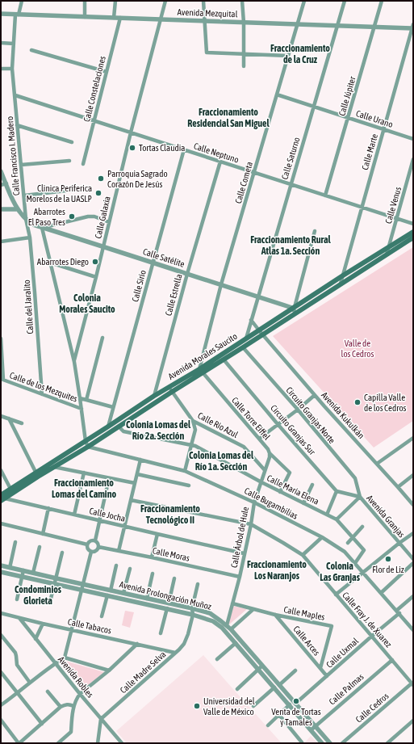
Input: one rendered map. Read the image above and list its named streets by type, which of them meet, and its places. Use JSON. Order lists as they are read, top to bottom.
{
  "streets": {
    "main road": ["Avenida Morales Saucito"],
    "street": [
      "Avenida Mezquital",
      "Calle Constelaciones",
      "Calle Júpiter",
      "Calle Urano",
      "Calle Marte",
      "Calle Neptuno",
      "Calle Francisco I. Madero",
      "Calle Saturno",
      "Calle Cometa",
      "Calle Venus",
      "Calle Galaxia",
      "Calle Satélite",
      "Calle Sirio",
      "Calle Estrella",
      "Calle del Jaralito",
      "Calle de los Mezquites",
      "Circuito Granjas Norte",
      "Avenida Kukulkán",
      "Calle Torre Eiffel",
      "Calle Río Azul",
      "Circuito Granjas Sur",
      "Calle María Elena",
      "Calle Bugambilias",
      "Calle Jocha",
      "Avenida Granjas",
      "Calle Árbol de Hule",
      "Calle Moras",
      "Avenida Prolongación Muñoz",
      "Calle Maples",
      "Calle Fray J. de Xuarez",
      "Calle Tabacos",
      "Calle Arces",
      "Calle Uxmal",
      "Calle Madre Selva",
      "Avenida Robles",
      "Calle Palmas",
      "Calle Cedros"
    ]
  },
  "crossings": [
    ["Avenida Mezquital", "Calle Constelaciones"],
    ["Avenida Mezquital", "Calle Júpiter"],
    ["Avenida Mezquital", "Calle Marte"],
    ["Avenida Mezquital", "Calle Francisco I. Madero"],
    ["Avenida Mezquital", "Calle Saturno"],
    ["Avenida Mezquital", "Calle Cometa"],
    ["Avenida Mezquital", "Calle Galaxia"],
    ["Calle Constelaciones", "Calle Neptuno"],
    ["Calle Júpiter", "Calle Urano"],
    ["Calle Júpiter", "Calle Neptuno"],
    ["Calle Urano", "Calle Marte"],
    ["Calle Urano", "Calle Saturno"],
    ["Calle Urano", "Calle Cometa"],
    ["Calle Marte", "Calle Neptuno"],
    ["Calle Marte", "Avenida Morales Saucito"],
    ["Calle Neptuno", "Calle Francisco I. Madero"],
    ["Calle Neptuno", "Calle Saturno"],
    ["Calle Neptuno", "Calle Cometa"],
    ["Calle Neptuno", "Calle Venus"],
    ["Calle Neptuno", "Calle Galaxia"],
    ["Calle Neptuno", "Calle Sirio"],
    ["Calle Neptuno", "Calle Estrella"],
    ["Calle Francisco I. Madero", "Calle Satélite"],
    ["Calle Francisco I. Madero", "Calle del Jaralito"],
    ["Calle Saturno", "Calle Satélite"],
    ["Calle Saturno", "Avenida Morales Saucito"],
    ["Calle Cometa", "Calle Satélite"],
    ["Calle Cometa", "Avenida Morales Saucito"],
    ["Calle Cometa", "Calle Torre Eiffel"],
    ["Calle Venus", "Avenida Morales Saucito"],
    ["Calle Galaxia", "Calle Satélite"],
    ["Calle Satélite", "Calle Sirio"],
    ["Calle Satélite", "Calle Estrella"],
    ["Calle Satélite", "Calle del Jaralito"],
    ["Calle Satélite", "Avenida Morales Saucito"],
    ["Calle Sirio", "Avenida Morales Saucito"],
    ["Calle Estrella", "Avenida Morales Saucito"],
    ["Calle del Jaralito", "Calle de los Mezquites"],
    ["Avenida Morales Saucito", "Circuito Granjas Norte"],
    ["Avenida Morales Saucito", "Avenida Kukulkán"],
    ["Avenida Morales Saucito", "Calle Torre Eiffel"],
    ["Avenida Morales Saucito", "Calle Río Azul"],
    ["Avenida Morales Saucito", "Circuito Granjas Sur"],
    ["Avenida Morales Saucito", "Calle María Elena"],
    ["Avenida Morales Saucito", "Calle Bugambilias"],
    ["Avenida Morales Saucito", "Calle Jocha"],
    ["Circuito Granjas Norte", "Avenida Granjas"],
    ["Calle Torre Eiffel", "Calle María Elena"],
    ["Calle Torre Eiffel", "Calle Árbol de Hule"],
    ["Calle Río Azul", "Calle Árbol de Hule"],
    ["Calle María Elena", "Calle Bugambilias"],
    ["Calle María Elena", "Calle Árbol de Hule"],
    ["Calle Bugambilias", "Calle Árbol de Hule"],
    ["Calle Bugambilias", "Calle Uxmal"],
    ["Calle Jocha", "Calle Árbol de Hule"],
    ["Calle Árbol de Hule", "Calle Moras"],
    ["Calle Árbol de Hule", "Avenida Prolongación Muñoz"],
    ["Calle Árbol de Hule", "Calle Maples"],
    ["Calle Árbol de Hule", "Calle Fray J. de Xuarez"],
    ["Avenida Prolongación Muñoz", "Calle Uxmal"],
    ["Avenida Prolongación Muñoz", "Calle Madre Selva"],
    ["Avenida Prolongación Muñoz", "Calle Palmas"],
    ["Calle Maples", "Calle Arces"],
    ["Calle Fray J. de Xuarez", "Calle Uxmal"],
    ["Calle Fray J. de Xuarez", "Calle Palmas"],
    ["Calle Fray J. de Xuarez", "Calle Cedros"],
    ["Calle Tabacos", "Calle Madre Selva"],
    ["Calle Tabacos", "Avenida Robles"],
    ["Calle Arces", "Calle Uxmal"],
    ["Calle Madre Selva", "Avenida Robles"]
  ],
  "districts": [
    "Fraccionamiento de la Cruz",
    "Fraccionamiento Residencial San Miguel",
    "Fraccionamiento Rural Atlas 1a. Sección",
    "Colonia Morales Saucito",
    "Colonia Lomas del Río 2a. Sección",
    "Colonia Lomas del Río 1a. Sección",
    "Fraccionamiento Lomas del Camino",
    "Fraccionamiento Tecnológico II",
    "Fraccionamiento Los Naranjos",
    "Colonia Las Granjas",
    "Condominios Glorieta"
  ],
  "parks": ["Valle de los Cedros"],
  "places": [
    "Tortas Claudia",
    "Parroquia Sagrado Corazón De Jesús",
    "Clinica Periferica Morelos de la UASLP",
    "Abarrotes El Paso Tres",
    "Abarrotes Diego",
    "Capilla Valle de los Cedros",
    "Flor de Liz",
    "Venta de Tortas y Tamales",
    "Universidad del Valle de México"
  ]
}
